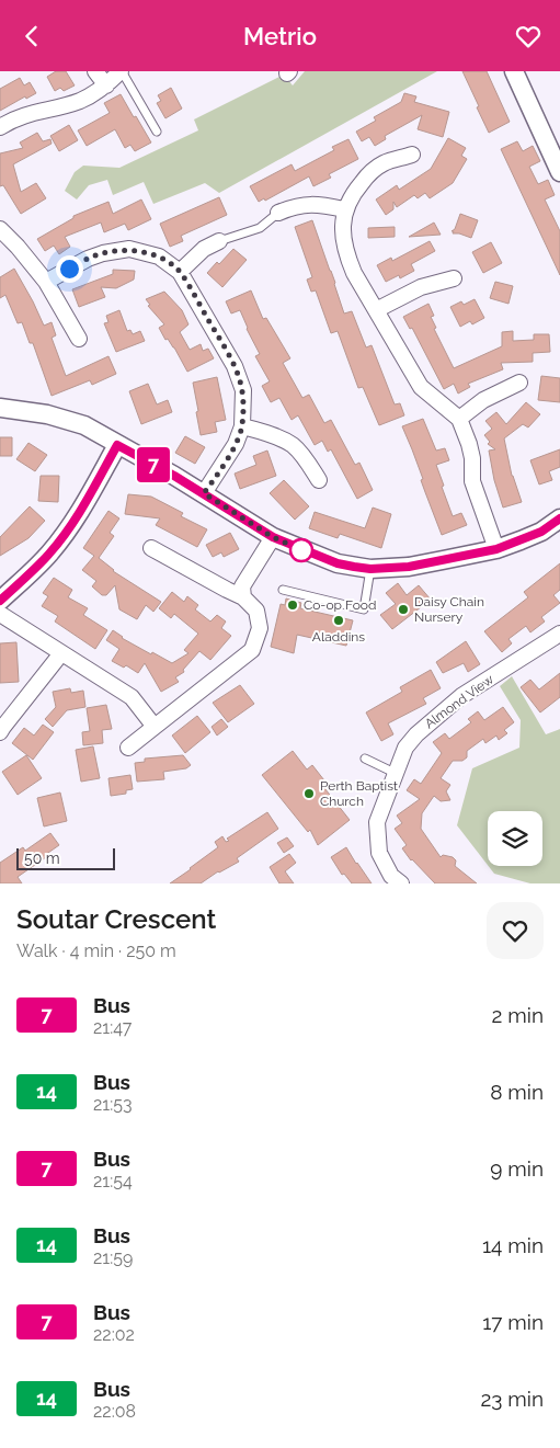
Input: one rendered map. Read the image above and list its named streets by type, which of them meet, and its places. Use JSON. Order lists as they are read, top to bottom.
{
  "streets": {
    "street": ["Almond View"]
  },
  "places": [
    "Co-op Food",
    "Daisy Chain Nursery",
    "Aladdins",
    "Perth Baptist Church"
  ],
  "lines": ["bus line 7"],
  "scale_bar": "50 m",
  "page": {
    "header": "Metrio",
    "on_map": "7",
    "scale": "50 m",
    "heading": ["Soutar Crescent", "Walk · 4 min · 250 m"],
    "list": [
      {
        "mark": "7",
        "name": "Bus",
        "note": "21:47",
        "value": "2 min"
      },
      {
        "mark": "14",
        "name": "Bus",
        "note": "21:53",
        "value": "8 min"
      },
      {
        "mark": "7",
        "name": "Bus",
        "note": "21:54",
        "value": "9 min"
      },
      {
        "mark": "14",
        "name": "Bus",
        "note": "21:59",
        "value": "14 min"
      },
      {
        "mark": "7",
        "name": "Bus",
        "note": "22:02",
        "value": "17 min"
      },
      {
        "mark": "14",
        "name": "Bus",
        "note": "22:08",
        "value": "23 min"
      }
    ]
  }
}
